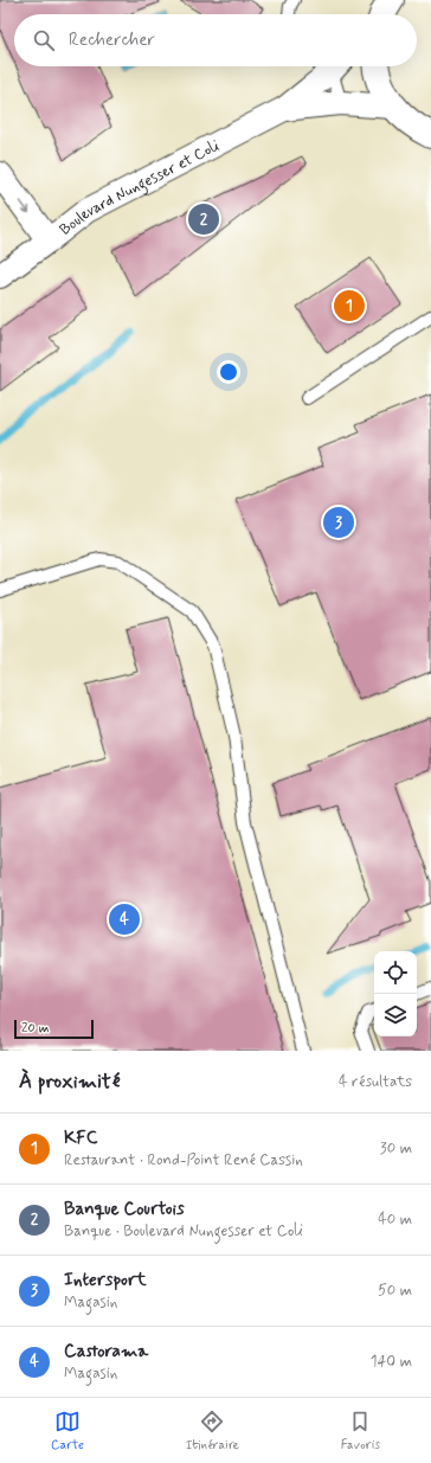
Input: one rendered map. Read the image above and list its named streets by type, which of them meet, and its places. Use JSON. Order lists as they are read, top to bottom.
{
  "streets": {
    "street": ["Boulevard Nungesser et Coli"]
  },
  "scale_bar": "20 m",
  "page": {
    "search": "Rechercher",
    "pins": [
      "2",
      "1",
      "3",
      "4"
    ],
    "scale": "20 m",
    "heading": ["À proximité", "4 résultats"],
    "list": [
      {
        "mark": "1",
        "name": "KFC",
        "note": "Restaurant · Rond-Point René Cassin",
        "value": "30 m"
      },
      {
        "mark": "2",
        "name": "Banque Courtois",
        "note": "Banque · Boulevard Nungesser et Coli",
        "value": "40 m"
      },
      {
        "mark": "3",
        "name": "Intersport",
        "note": "Magasin",
        "value": "50 m"
      },
      {
        "mark": "4",
        "name": "Castorama",
        "note": "Magasin",
        "value": "140 m"
      }
    ],
    "nav": ["Carte", "Itinéraire", "Favoris"]
  }
}
